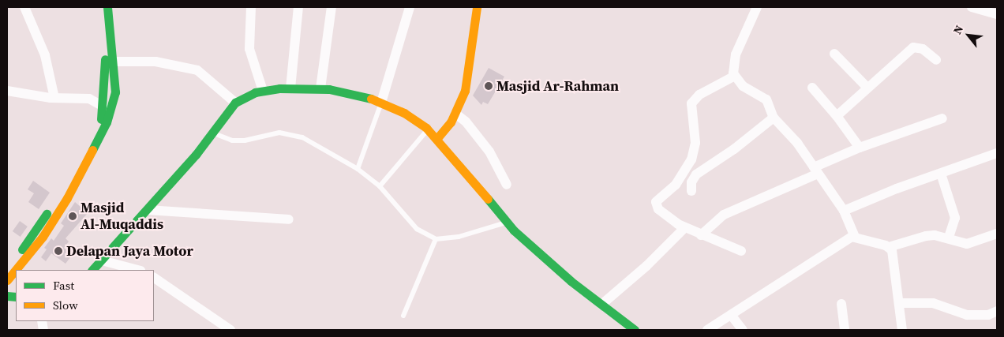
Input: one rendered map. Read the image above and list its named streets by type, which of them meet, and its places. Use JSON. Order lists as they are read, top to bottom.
{
  "places": ["Masjid Ar-Rahman", "Masjid Al-Muqaddis", "Delapan Jaya Motor"],
  "legend": ["Fast", "Slow"],
  "north": "top left"
}
